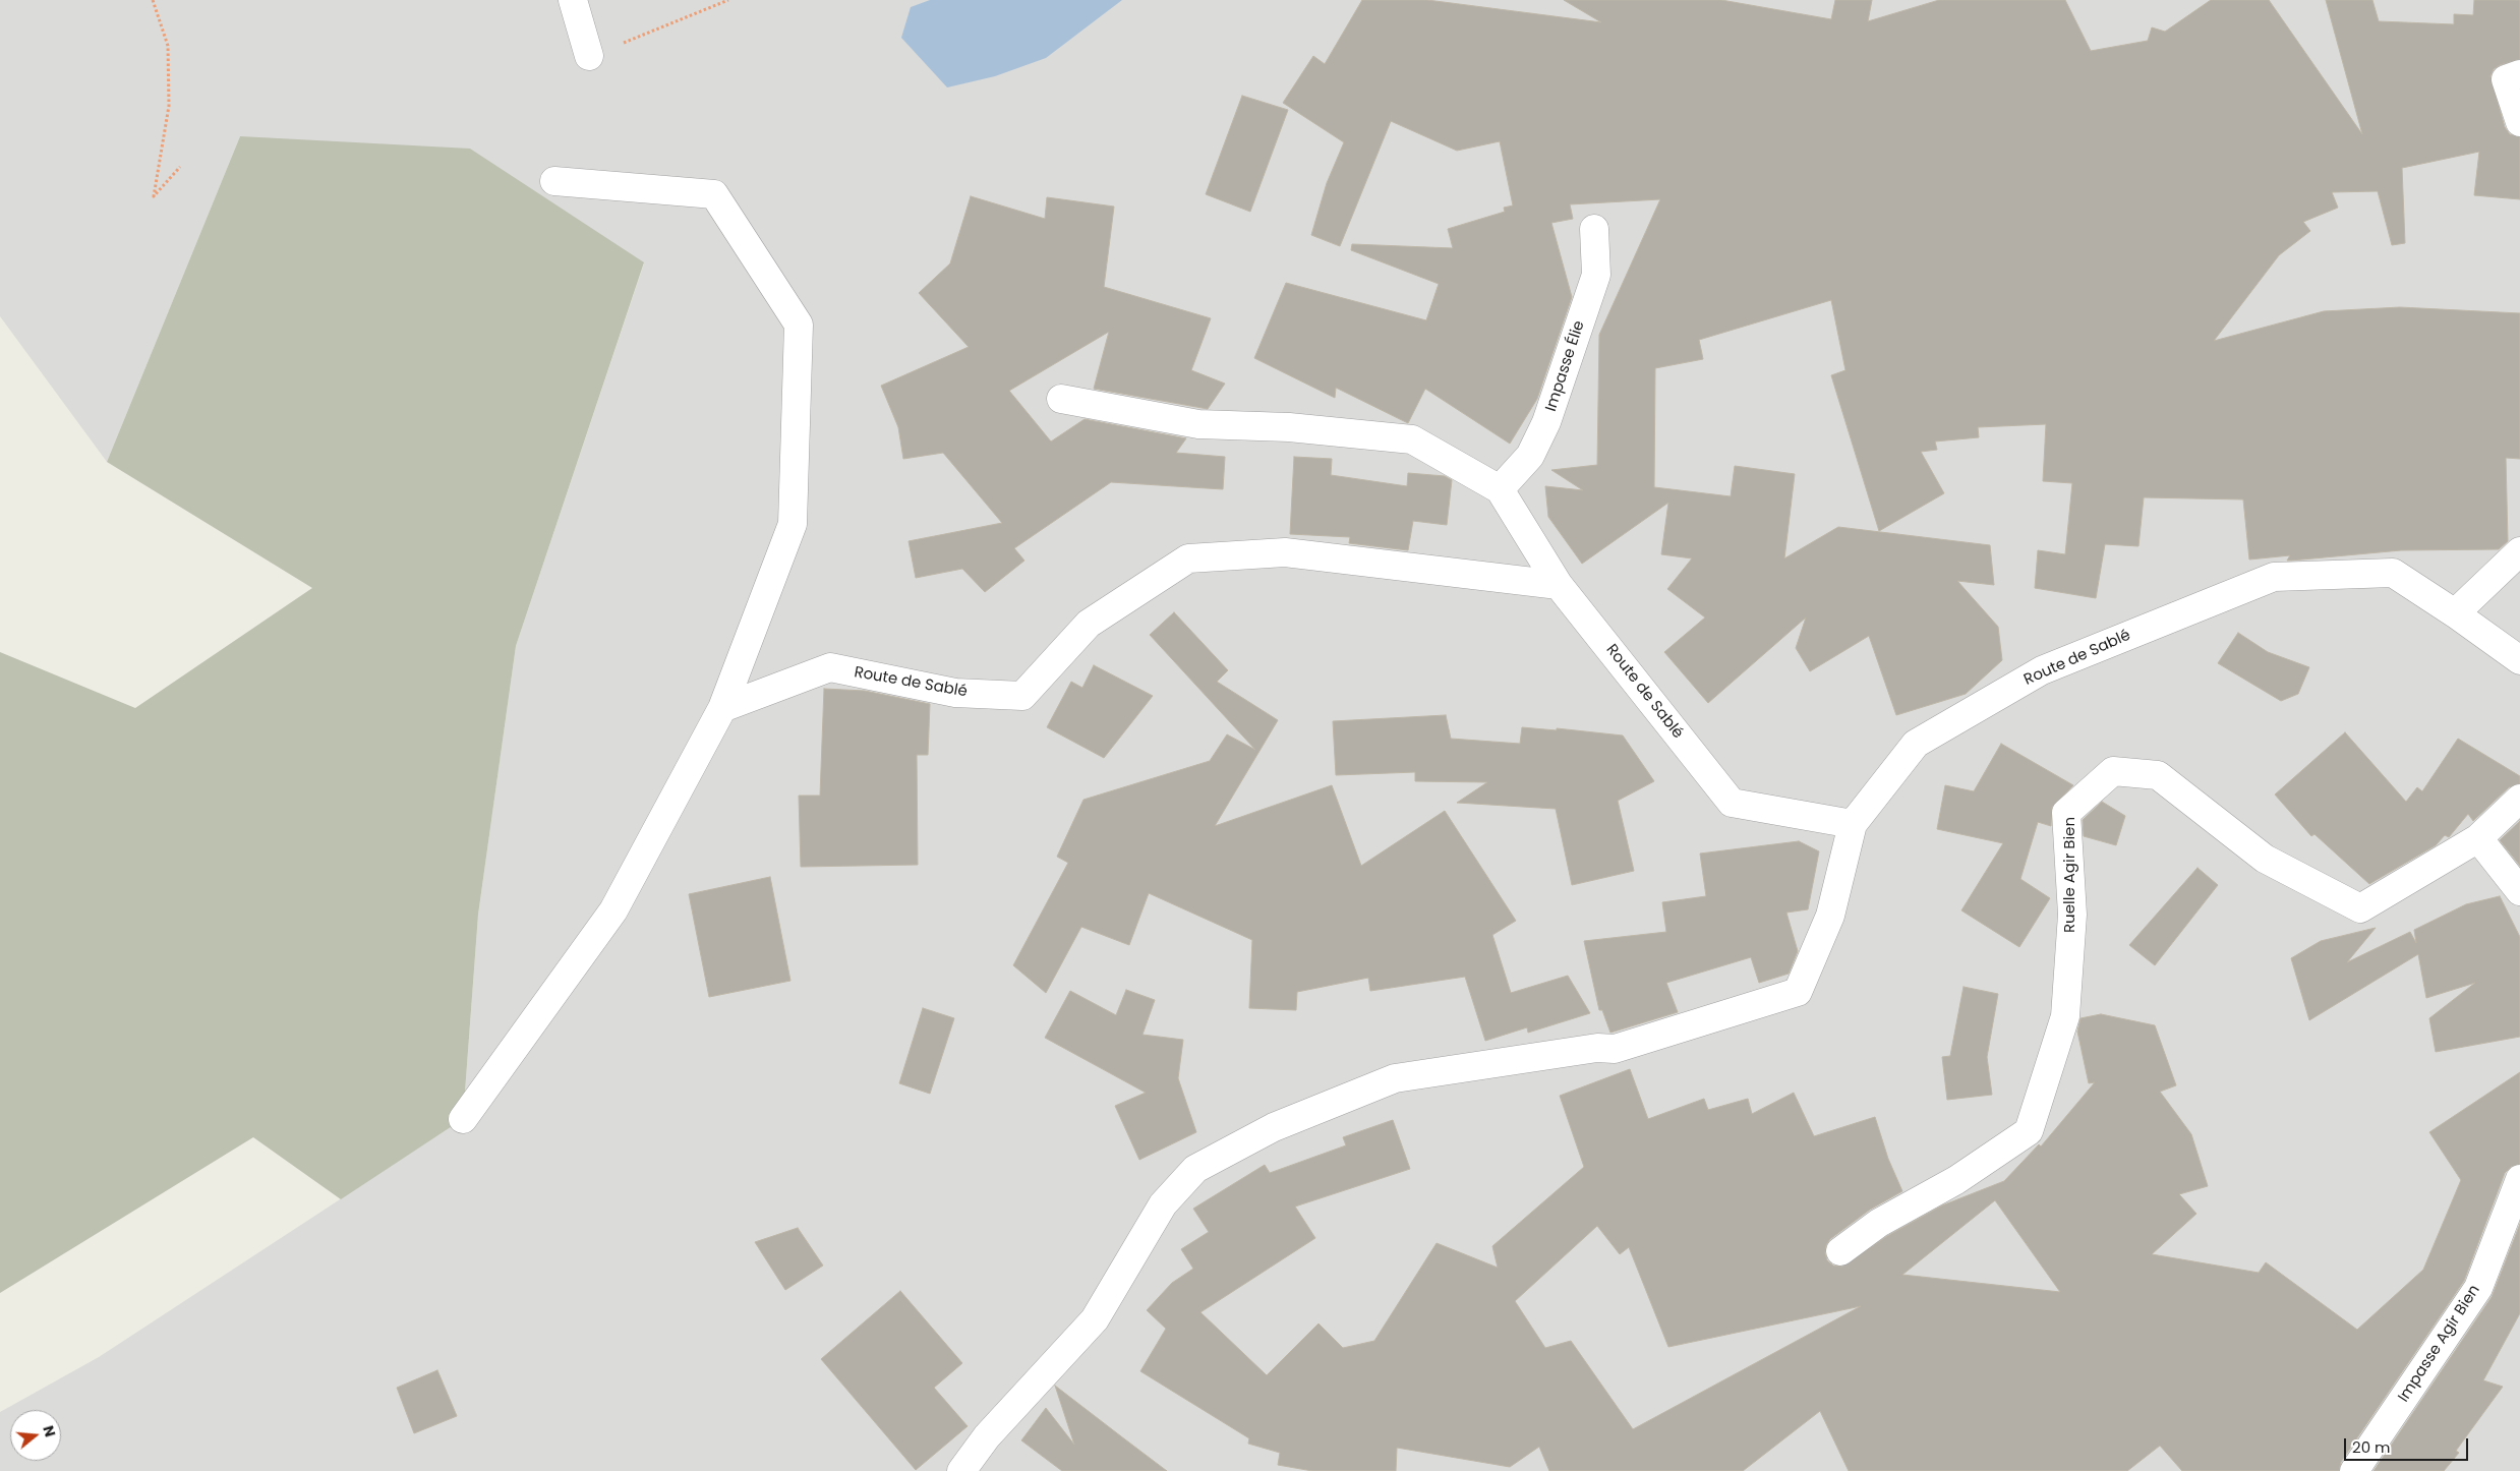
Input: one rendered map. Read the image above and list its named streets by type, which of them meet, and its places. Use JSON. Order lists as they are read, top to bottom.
{
  "streets": {
    "street": [
      "Impasse Élie",
      "Route de Sablé",
      "Ruelle Agir Bien",
      "Impasse Agir Bien"
    ]
  },
  "scale_bar": "20 m",
  "north": "right"
}
